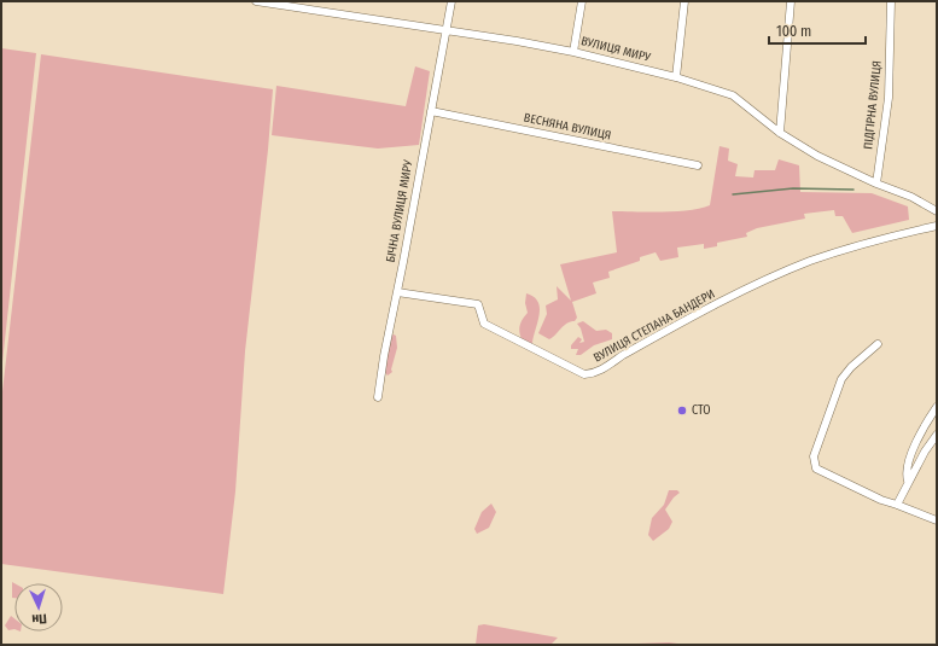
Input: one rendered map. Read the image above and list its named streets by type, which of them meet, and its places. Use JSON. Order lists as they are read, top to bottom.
{
  "streets": {
    "street": [
      "ВУЛИЦЯ МИРУ",
      "ПІДГІРНА ВУЛИЦЯ",
      "ВЕСНЯНА ВУЛИЦЯ",
      "БІЧНА ВУЛИЦЯ МИРУ",
      "ВУЛИЦЯ СТЕПАНА БАНДЕРИ"
    ]
  },
  "crossings": [
    ["ВУЛИЦЯ МИРУ", "ПІДГІРНА ВУЛИЦЯ"],
    ["ВУЛИЦЯ МИРУ", "БІЧНА ВУЛИЦЯ МИРУ"],
    ["ВЕСНЯНА ВУЛИЦЯ", "БІЧНА ВУЛИЦЯ МИРУ"],
    ["БІЧНА ВУЛИЦЯ МИРУ", "ВУЛИЦЯ СТЕПАНА БАНДЕРИ"]
  ],
  "places": ["СТО"],
  "scale_bar": "100 m",
  "north": "bottom"
}
